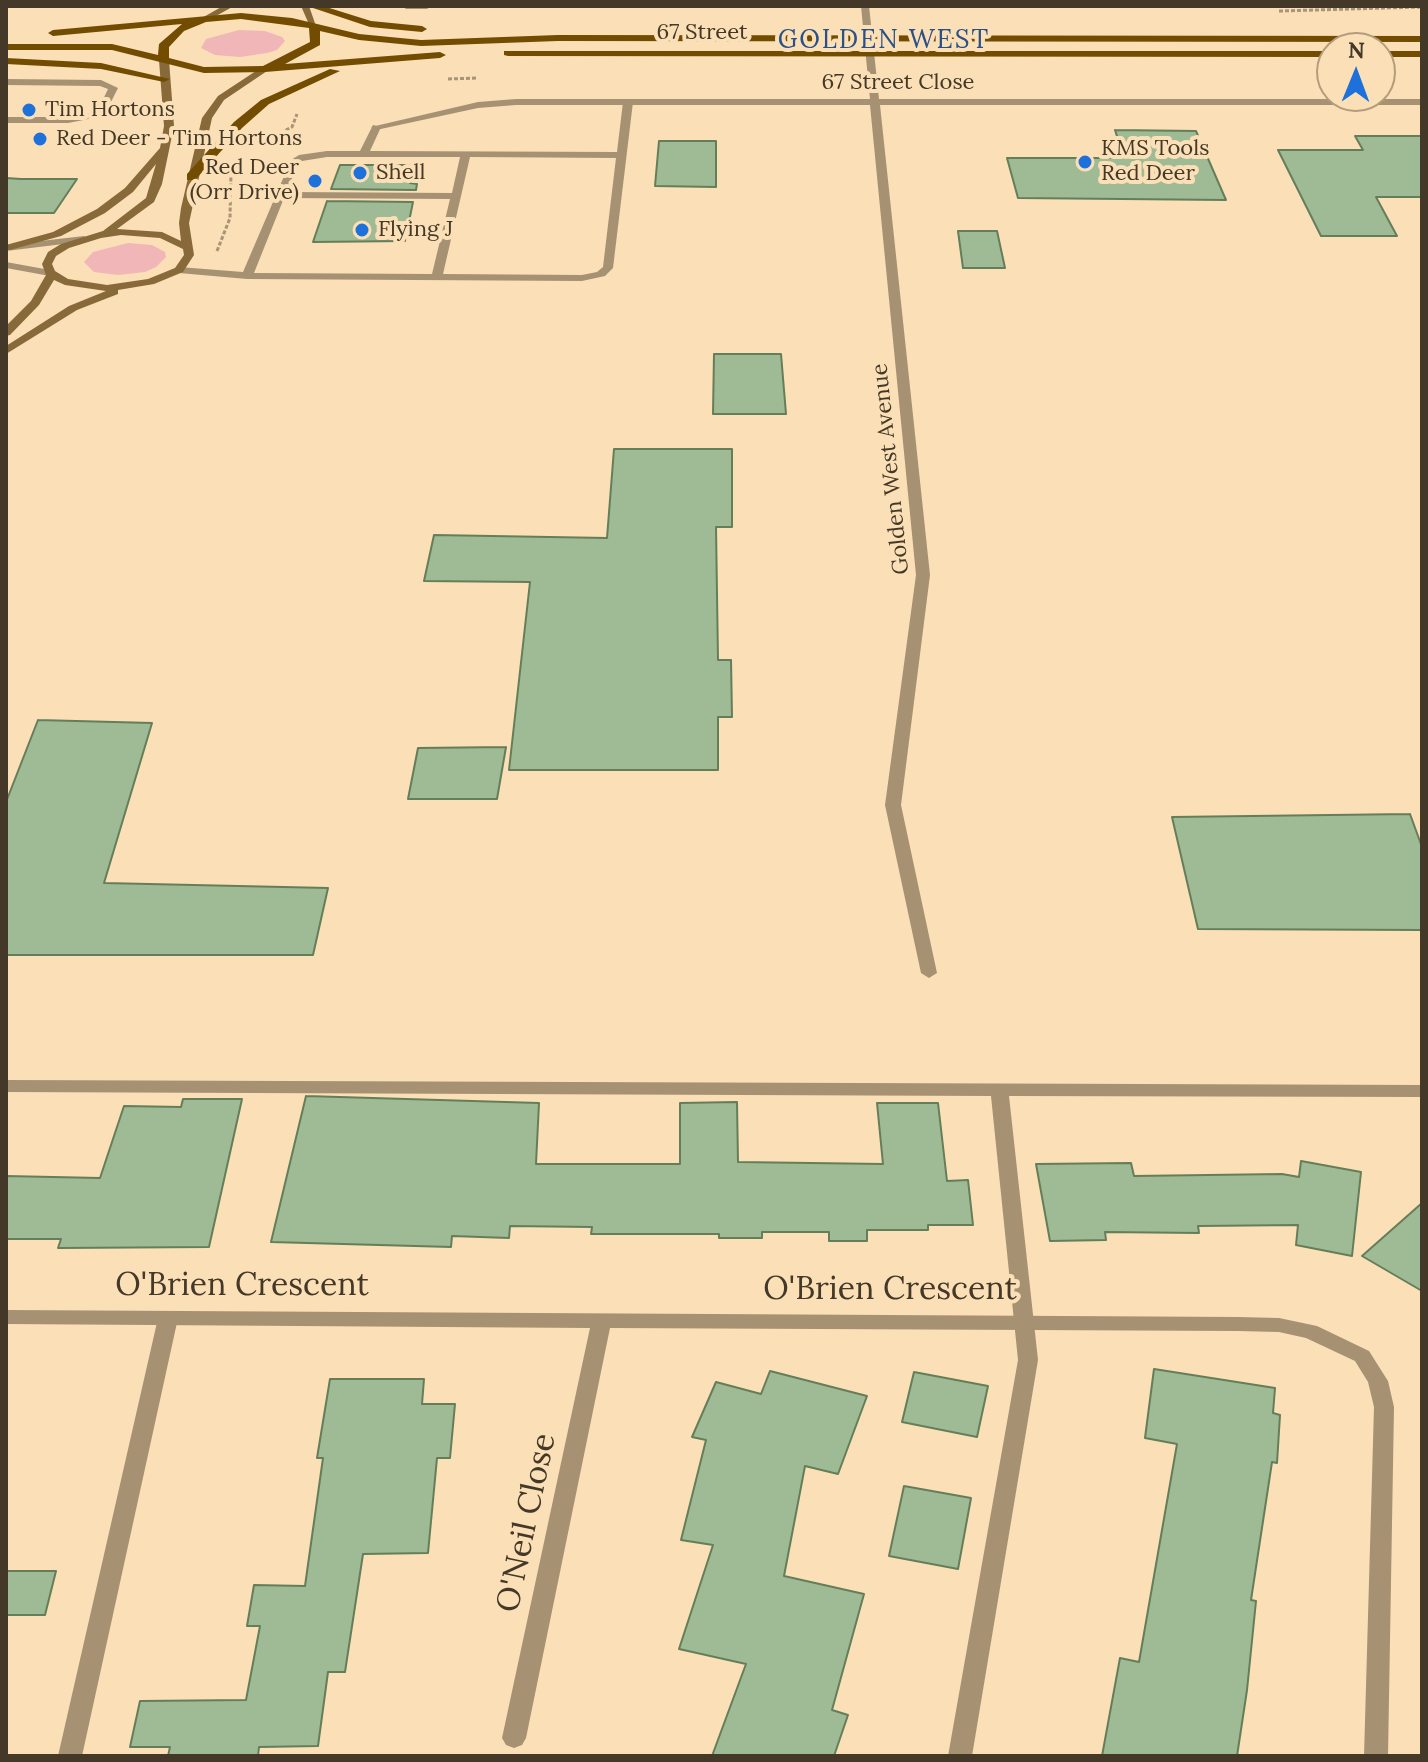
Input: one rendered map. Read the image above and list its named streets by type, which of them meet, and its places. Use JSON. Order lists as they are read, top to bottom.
{
  "streets": {
    "main road": ["67 Street"],
    "street": [
      "67 Street Close",
      "Golden West Avenue",
      "O'Brien Crescent",
      "O'Neil Close"
    ]
  },
  "crossings": [
    ["67 Street", "Golden West Avenue"],
    ["67 Street Close", "Golden West Avenue"],
    ["O'Brien Crescent", "O'Neil Close"]
  ],
  "districts": ["GOLDEN WEST"],
  "places": [
    "Tim Hortons",
    "Red Deer - Tim Hortons",
    "KMS Tools Red Deer",
    "Shell",
    "Red Deer (Orr Drive)",
    "Flying J"
  ],
  "north": "top"
}
